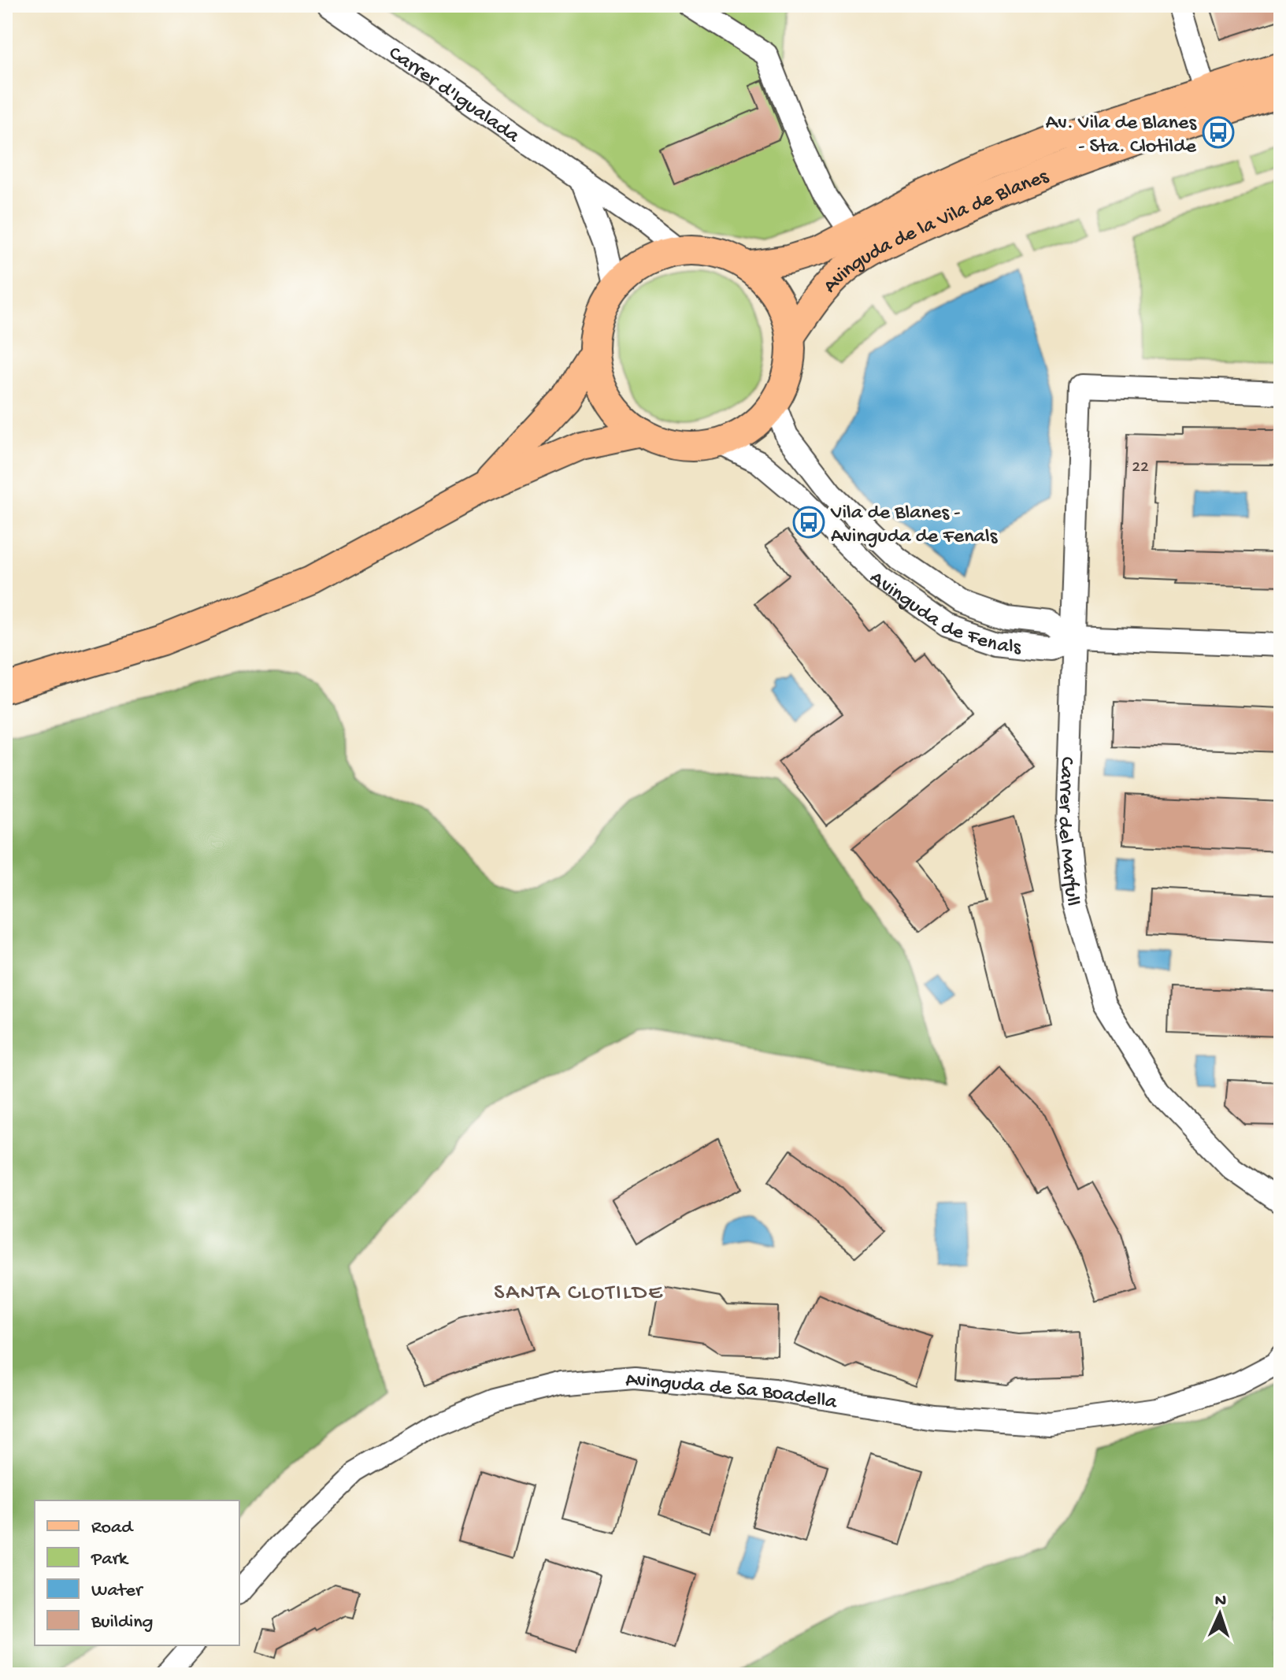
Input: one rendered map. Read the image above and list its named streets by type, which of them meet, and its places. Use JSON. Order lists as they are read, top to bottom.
{
  "streets": {
    "main road": ["Avinguda de la Vila de Blanes"],
    "street": [
      "Carrer d'Igualada",
      "Avinguda de Fenals",
      "Carrer del Marfull",
      "Avinguda de Sa Boadella"
    ]
  },
  "crossings": [
    ["Carrer d'Igualada", "Avinguda de la Vila de Blanes"],
    ["Carrer d'Igualada", "Avinguda de Fenals"],
    ["Avinguda de la Vila de Blanes", "Avinguda de Fenals"],
    ["Avinguda de Fenals", "Carrer del Marfull"]
  ],
  "districts": ["SANTA CLOTILDE"],
  "places": {
    "bus stop": ["Av. Vila de Blanes - Sta. Clotilde", "Vila de Blanes - Avinguda de Fenals"]
  },
  "house_numbers": ["22"],
  "legend": [
    "Road",
    "Park",
    "Water",
    "Building"
  ],
  "north": "top"
}
